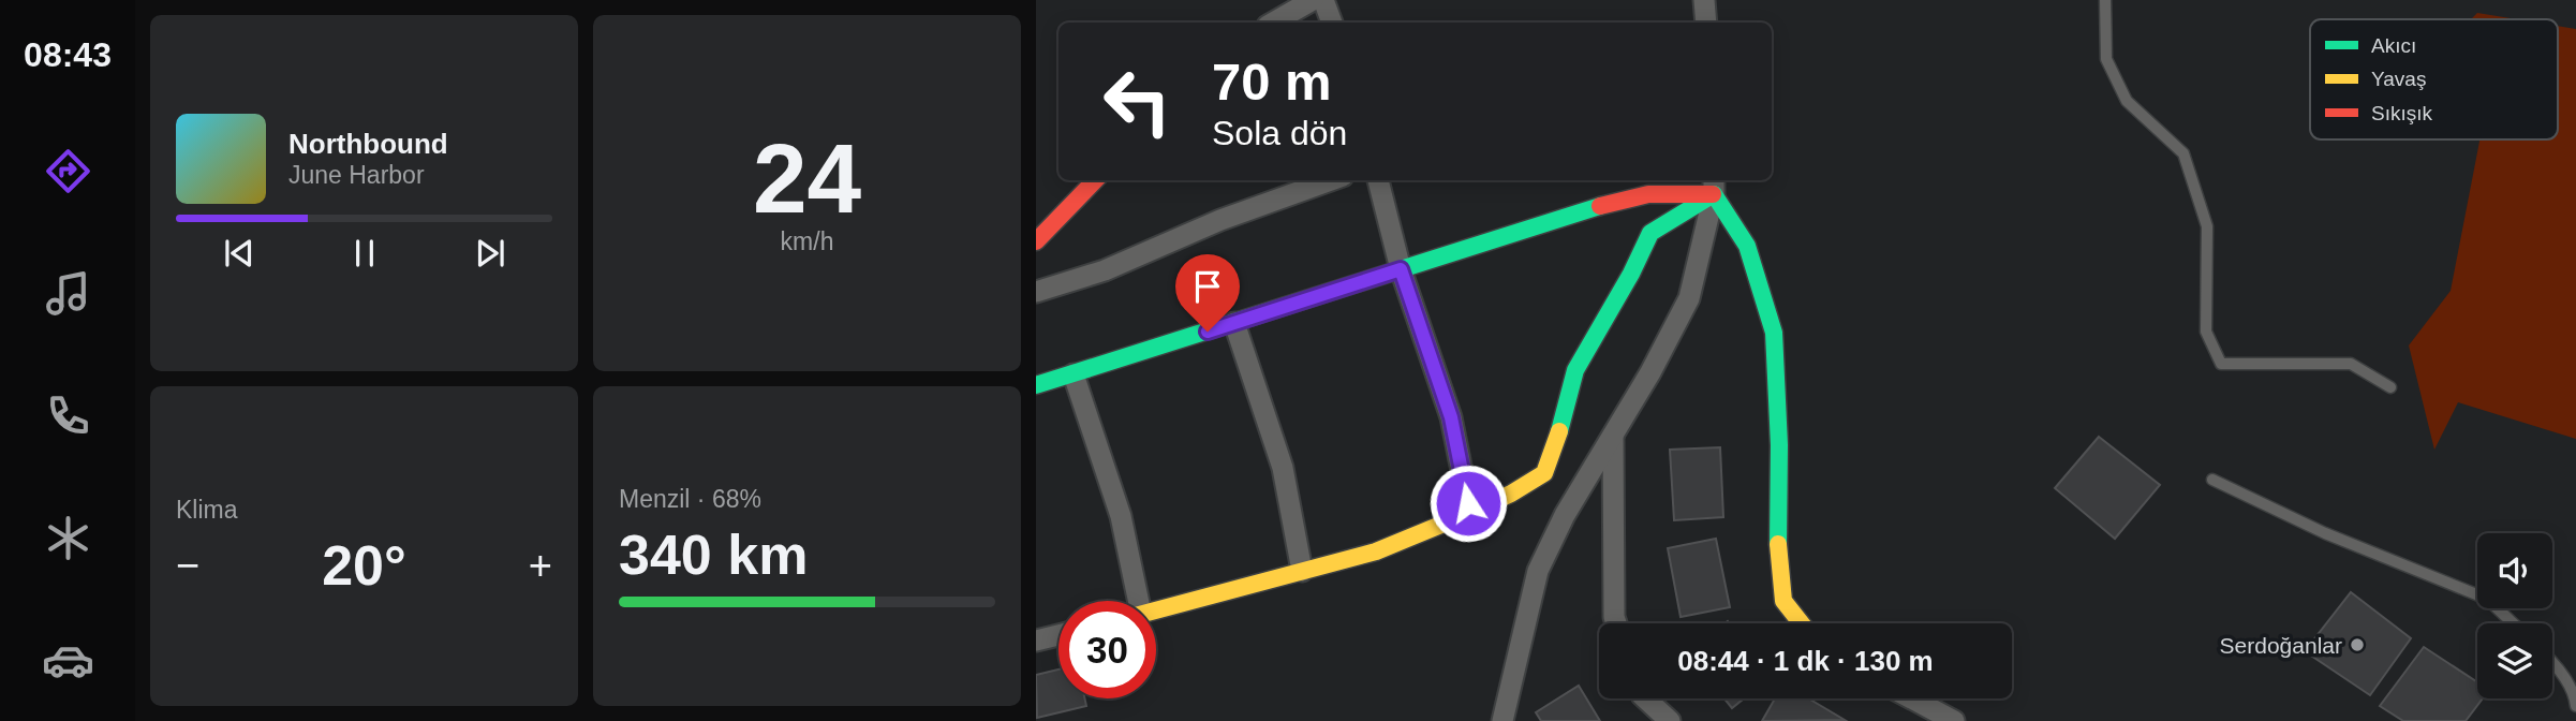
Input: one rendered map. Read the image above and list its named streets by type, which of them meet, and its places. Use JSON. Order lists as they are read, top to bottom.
{
  "places": ["Serdoğanlar"],
  "legend": ["Akıcı", "Yavaş", "Sıkışık"],
  "page": {
    "tabs": "08:43",
    "tile": [
      ["24", "km/h"],
      "Klima",
      ["Menzil · 68%", "340 km"]
    ],
    "turn": ["70 m", "Sola dön"],
    "song": ["Northbound", "June Harbor"],
    "heat": ["−", "20°", "+"],
    "limit": "30",
    "trip": "08:44 · 1 dk · 130 m"
  }
}
